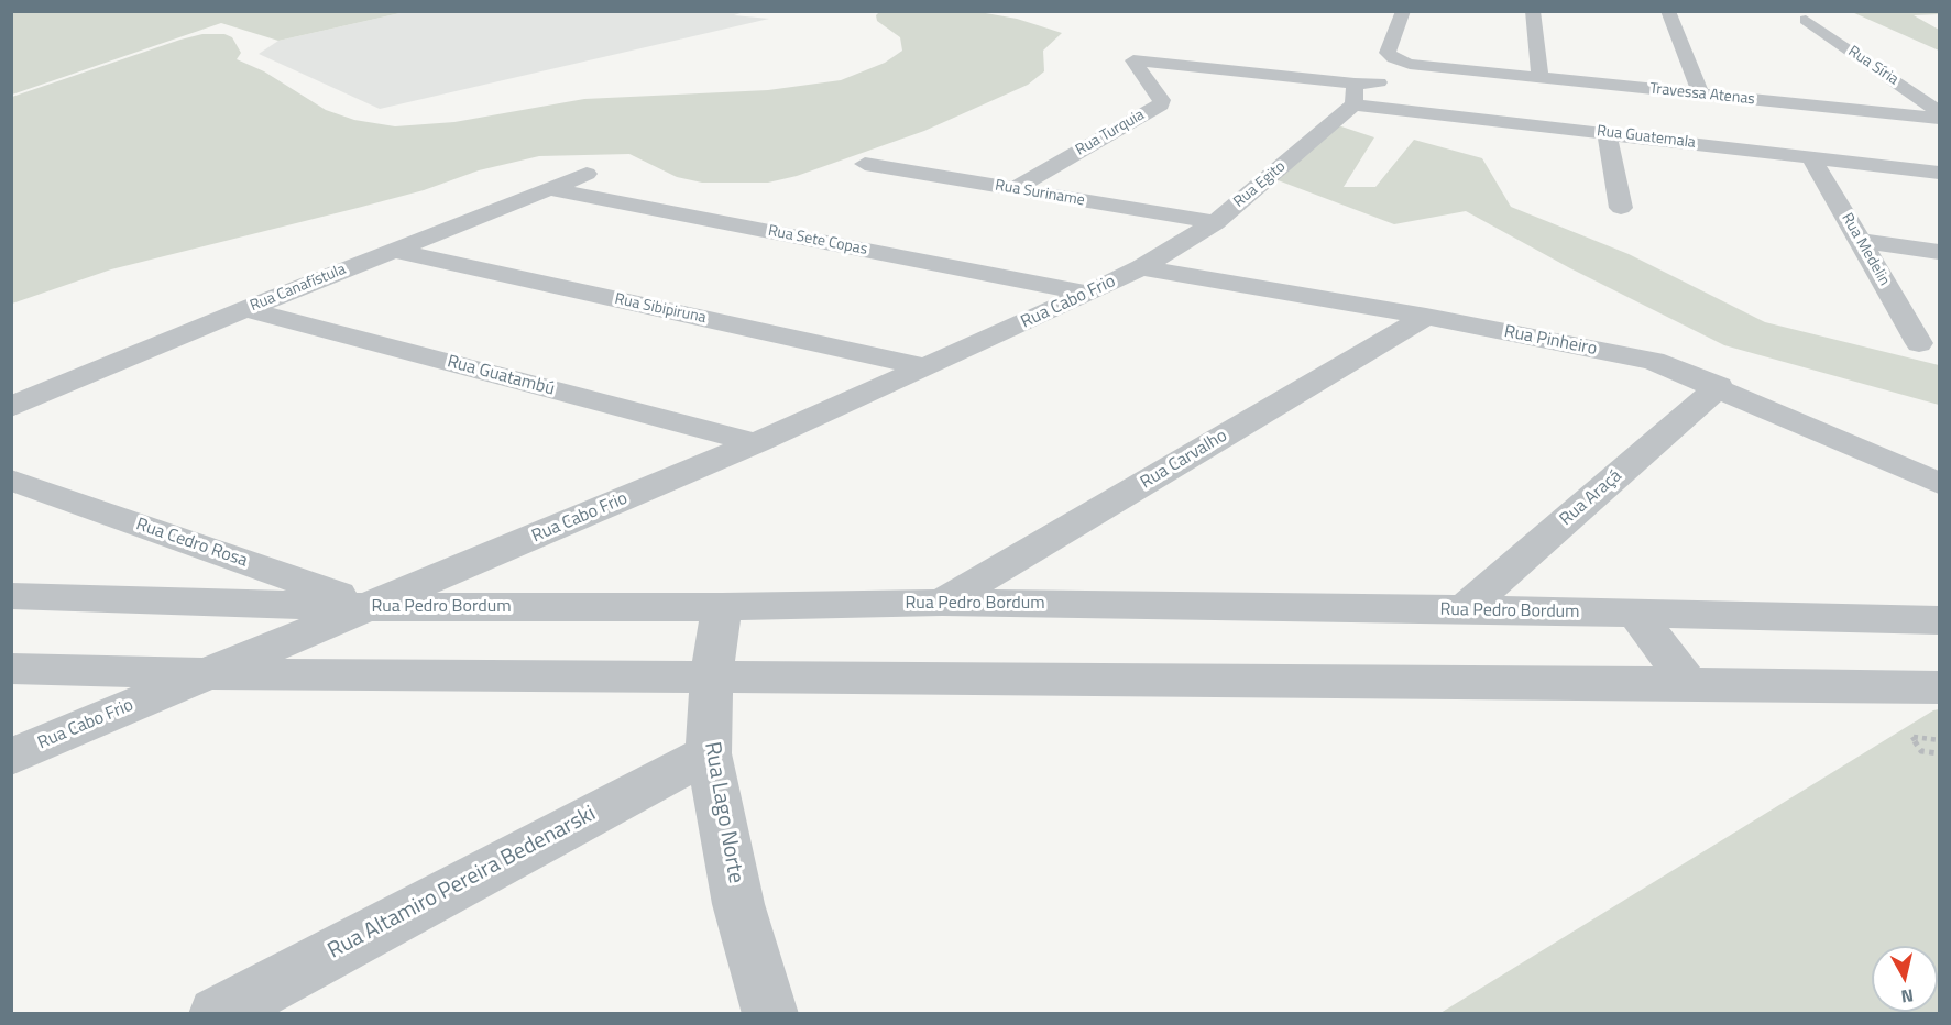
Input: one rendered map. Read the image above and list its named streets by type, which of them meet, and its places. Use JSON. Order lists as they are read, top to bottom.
{
  "streets": {
    "street": [
      "Rua Síria",
      "Travessa Atenas",
      "Rua Turquia",
      "Rua Guatemala",
      "Rua Egito",
      "Rua Suriname",
      "Rua Sete Copas",
      "Rua Medelin",
      "Rua Canafístula",
      "Rua Cabo Frio",
      "Rua Sibipiruna",
      "Rua Pinheiro",
      "Rua Guatambú",
      "Rua Carvalho",
      "Rua Araçá",
      "Rua Cedro Rosa",
      "Rua Pedro Bordum",
      "Rua Lago Norte",
      "Rua Altamiro Pereira Bedenarski"
    ]
  },
  "crossings": [
    ["Travessa Atenas", "Rua Turquia"],
    ["Travessa Atenas", "Rua Guatemala"],
    ["Travessa Atenas", "Rua Egito"],
    ["Rua Turquia", "Rua Suriname"],
    ["Rua Guatemala", "Rua Egito"],
    ["Rua Guatemala", "Rua Medelin"],
    ["Rua Egito", "Rua Suriname"],
    ["Rua Egito", "Rua Cabo Frio"],
    ["Rua Egito", "Rua Pinheiro"],
    ["Rua Sete Copas", "Rua Canafístula"],
    ["Rua Sete Copas", "Rua Cabo Frio"],
    ["Rua Canafístula", "Rua Sibipiruna"],
    ["Rua Canafístula", "Rua Guatambú"],
    ["Rua Cabo Frio", "Rua Sibipiruna"],
    ["Rua Cabo Frio", "Rua Pinheiro"],
    ["Rua Cabo Frio", "Rua Guatambú"],
    ["Rua Cabo Frio", "Rua Cedro Rosa"],
    ["Rua Cabo Frio", "Rua Pedro Bordum"],
    ["Rua Pinheiro", "Rua Carvalho"],
    ["Rua Pinheiro", "Rua Araçá"],
    ["Rua Carvalho", "Rua Pedro Bordum"],
    ["Rua Araçá", "Rua Pedro Bordum"],
    ["Rua Cedro Rosa", "Rua Pedro Bordum"],
    ["Rua Pedro Bordum", "Rua Lago Norte"],
    ["Rua Lago Norte", "Rua Altamiro Pereira Bedenarski"]
  ],
  "north": "bottom"
}
